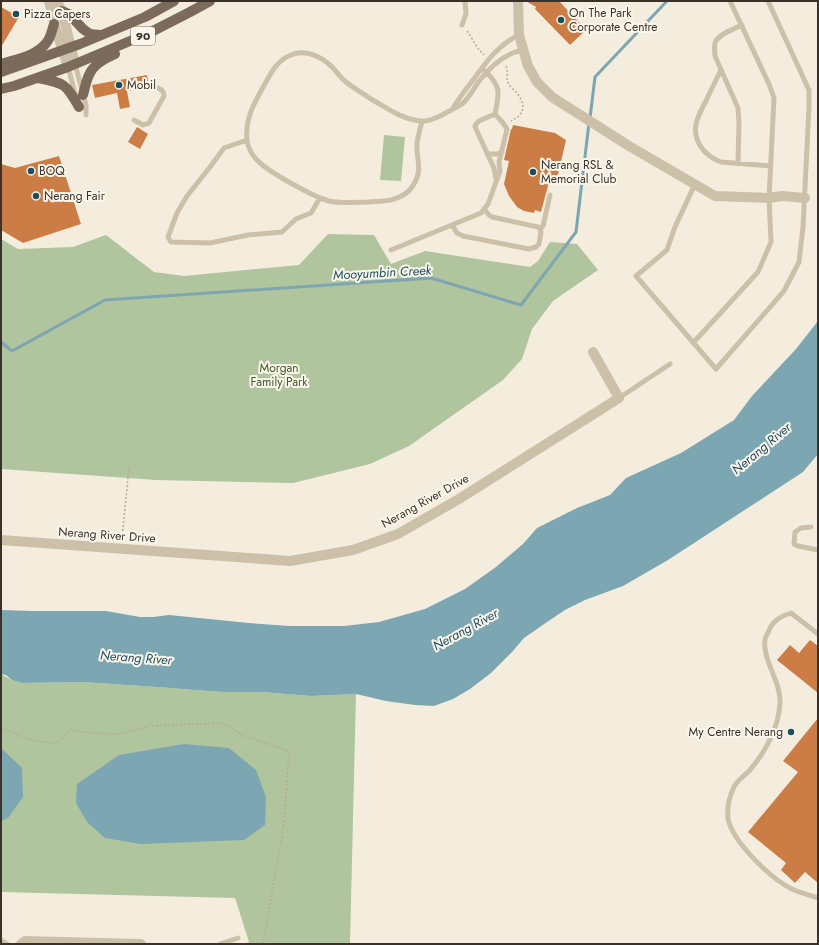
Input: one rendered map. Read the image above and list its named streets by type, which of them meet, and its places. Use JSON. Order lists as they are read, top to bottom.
{
  "streets": {
    "main road": ["90"],
    "street": ["Nerang River Drive"]
  },
  "water": ["Mooyumbin Creek", "Nerang River"],
  "parks": ["Morgan Family Park"],
  "places": [
    "Pizza Capers",
    "On The Park Corporate Centre",
    "Mobil",
    "BOQ",
    "Nerang RSL & Memorial Club",
    "Nerang Fair",
    "My Centre Nerang"
  ]
}
